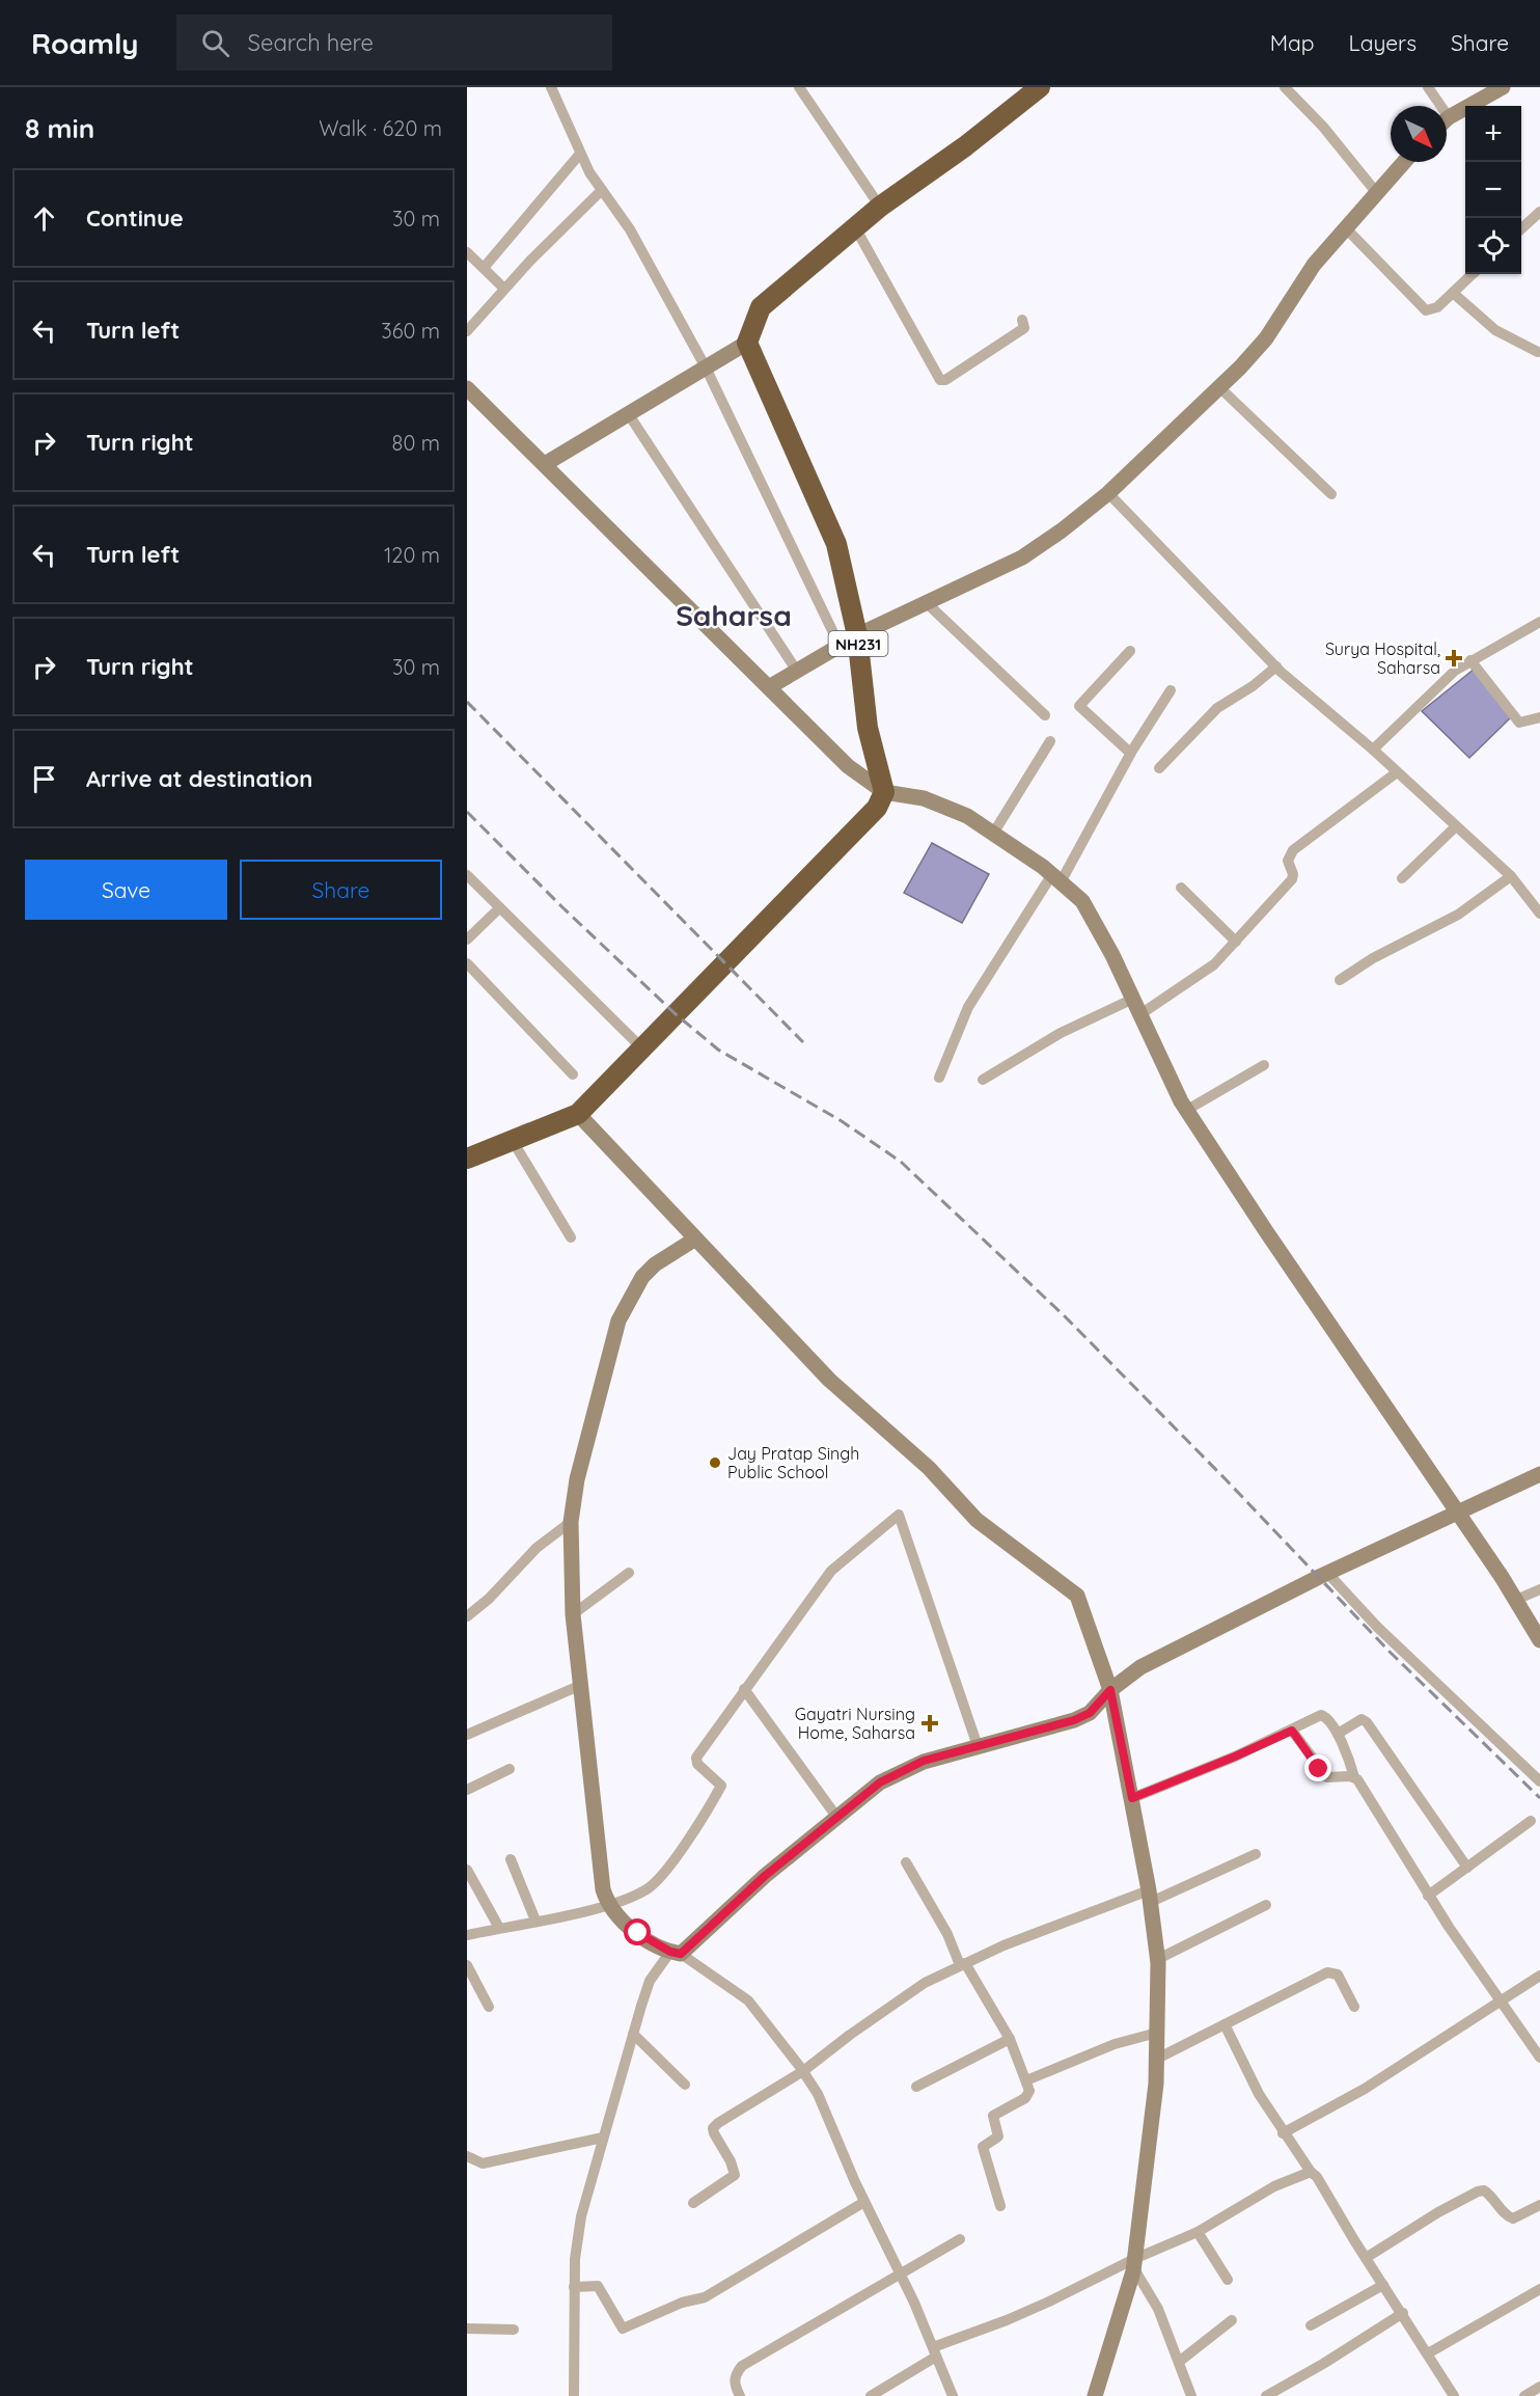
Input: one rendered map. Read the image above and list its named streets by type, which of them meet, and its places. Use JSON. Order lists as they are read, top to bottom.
{
  "streets": {
    "highway": ["NH231"]
  },
  "districts": ["Saharsa"],
  "places": {
    "health": ["Surya Hospital, Saharsa", "Gayatri Nursing Home, Saharsa"],
    "other": ["Jay Pratap Singh Public School"]
  },
  "north": "bottom right",
  "page": {
    "header": "Roamly",
    "search": "Search here",
    "nav": ["Map", "Layers", "Share"],
    "heading": ["8 min", "Walk · 620 m"],
    "map_buttons": ["+", "−"],
    "list": [
      ["Continue", "30 m"],
      ["Turn left", "360 m"],
      ["Turn right", "80 m"],
      ["Turn left", "120 m"],
      ["Turn right", "30 m"],
      "Arrive at destination"
    ],
    "buttons": ["Save", "Share"]
  }
}
